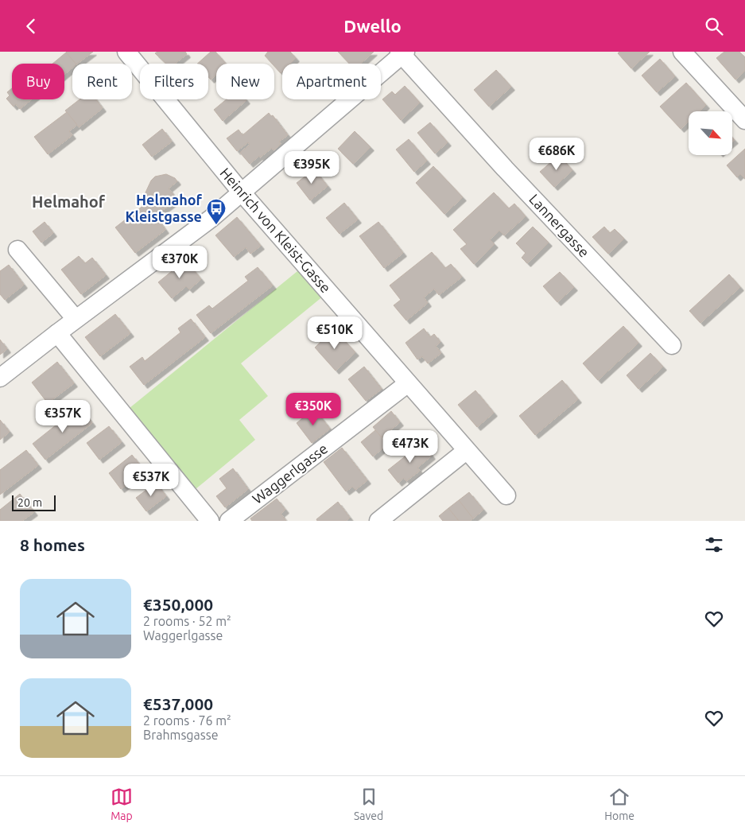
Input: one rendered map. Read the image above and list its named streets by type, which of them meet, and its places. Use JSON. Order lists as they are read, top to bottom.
{
  "streets": {
    "street": ["Lannergasse", "Heinrich von Kleist-Gasse", "Waggerlgasse"]
  },
  "crossings": [
    ["Heinrich von Kleist-Gasse", "Waggerlgasse"]
  ],
  "districts": ["Helmahof"],
  "places": {
    "bus stop": ["Helmahof Kleistgasse"]
  },
  "scale_bar": "20 m",
  "north": "bottom right",
  "page": {
    "header": "Dwello",
    "chip": [
      "Buy",
      "Rent",
      "Filters",
      "New",
      "Apartment"
    ],
    "price": [
      "€686K",
      "€395K",
      "€370K",
      "€510K",
      "€350K",
      "€357K",
      "€473K",
      "€537K"
    ],
    "scale": "20 m",
    "heading": "8 homes",
    "list": [
      {
        "name": "€350,000",
        "note": "2 rooms · 52 m² · Waggerlgasse"
      },
      {
        "name": "€537,000",
        "note": "2 rooms · 76 m² · Brahmsgasse"
      }
    ],
    "tabs": ["Map", "Saved", "Home"]
  }
}
